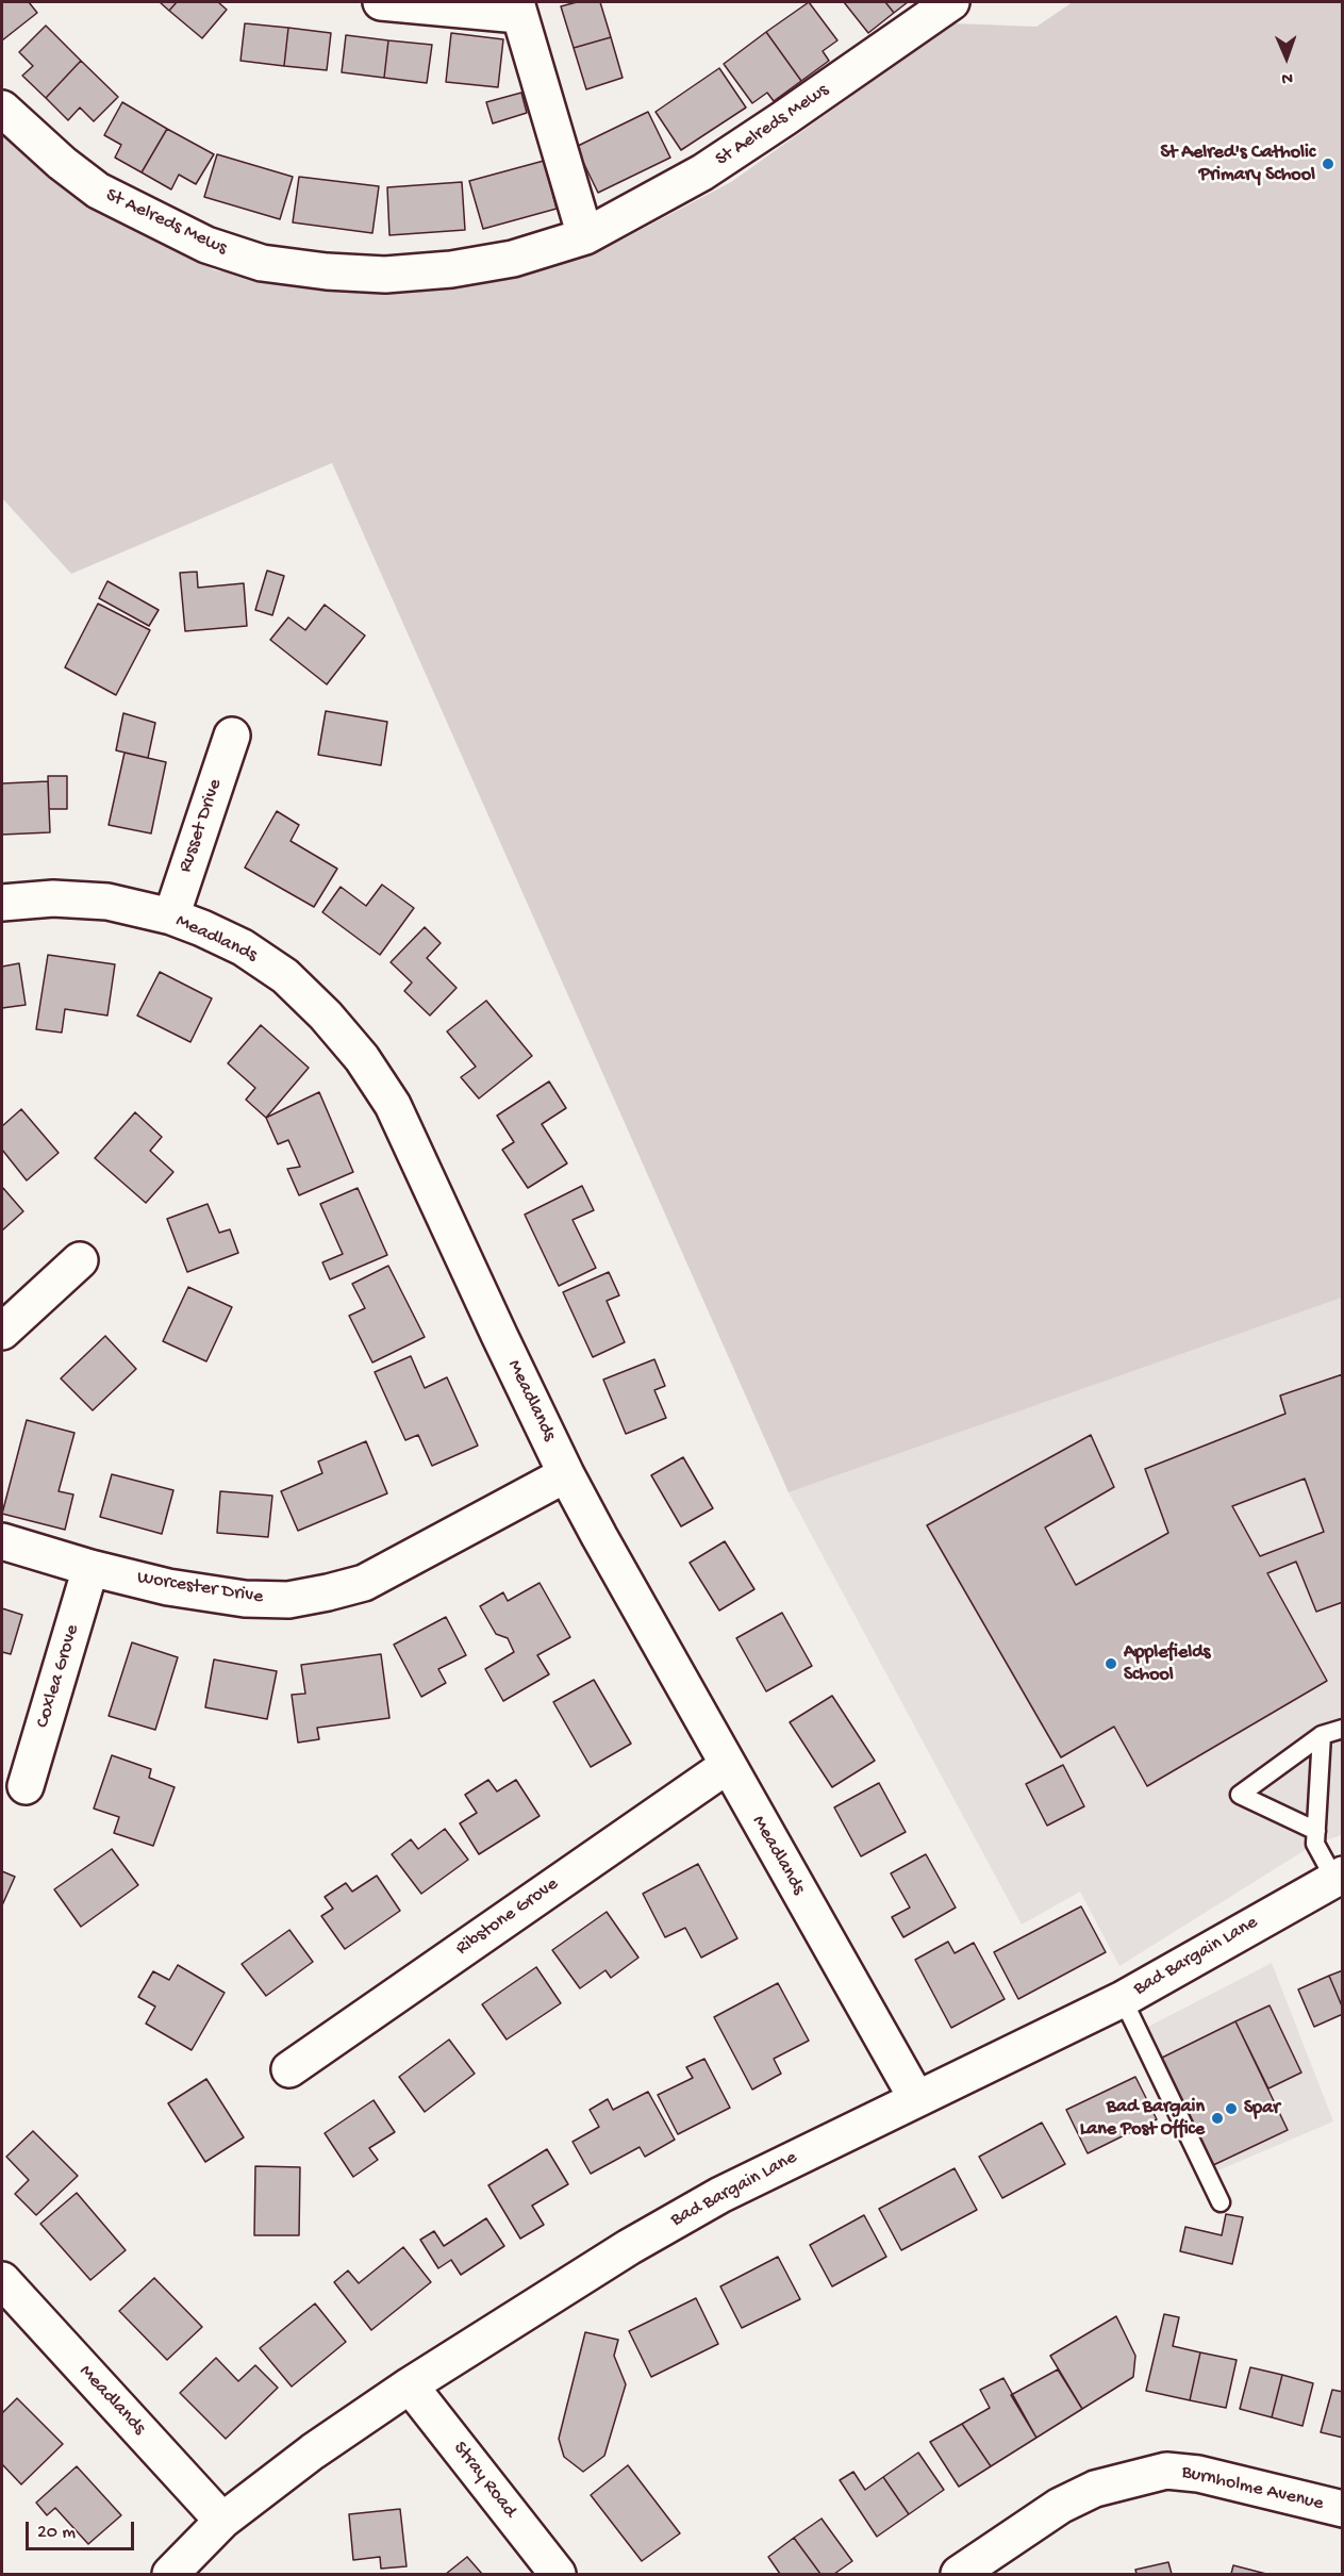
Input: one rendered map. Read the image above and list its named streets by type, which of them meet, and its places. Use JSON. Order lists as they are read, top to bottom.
{
  "streets": {
    "street": [
      "St Aelreds Mews",
      "Russet Drive",
      "Meadlands",
      "Worcester Drive",
      "Coxlea Grove",
      "Ribstone Grove",
      "Bad Bargain Lane",
      "Stray Road",
      "Burnholme Avenue"
    ]
  },
  "crossings": [
    ["Russet Drive", "Meadlands"],
    ["Meadlands", "Worcester Drive"],
    ["Meadlands", "Ribstone Grove"],
    ["Meadlands", "Bad Bargain Lane"],
    ["Worcester Drive", "Coxlea Grove"],
    ["Bad Bargain Lane", "Stray Road"]
  ],
  "places": [
    "St Aelred's Catholic Primary School",
    "Applefields School",
    "Spar",
    "Bad Bargain Lane Post Office"
  ],
  "scale_bar": "20 m",
  "north": "bottom"
}
